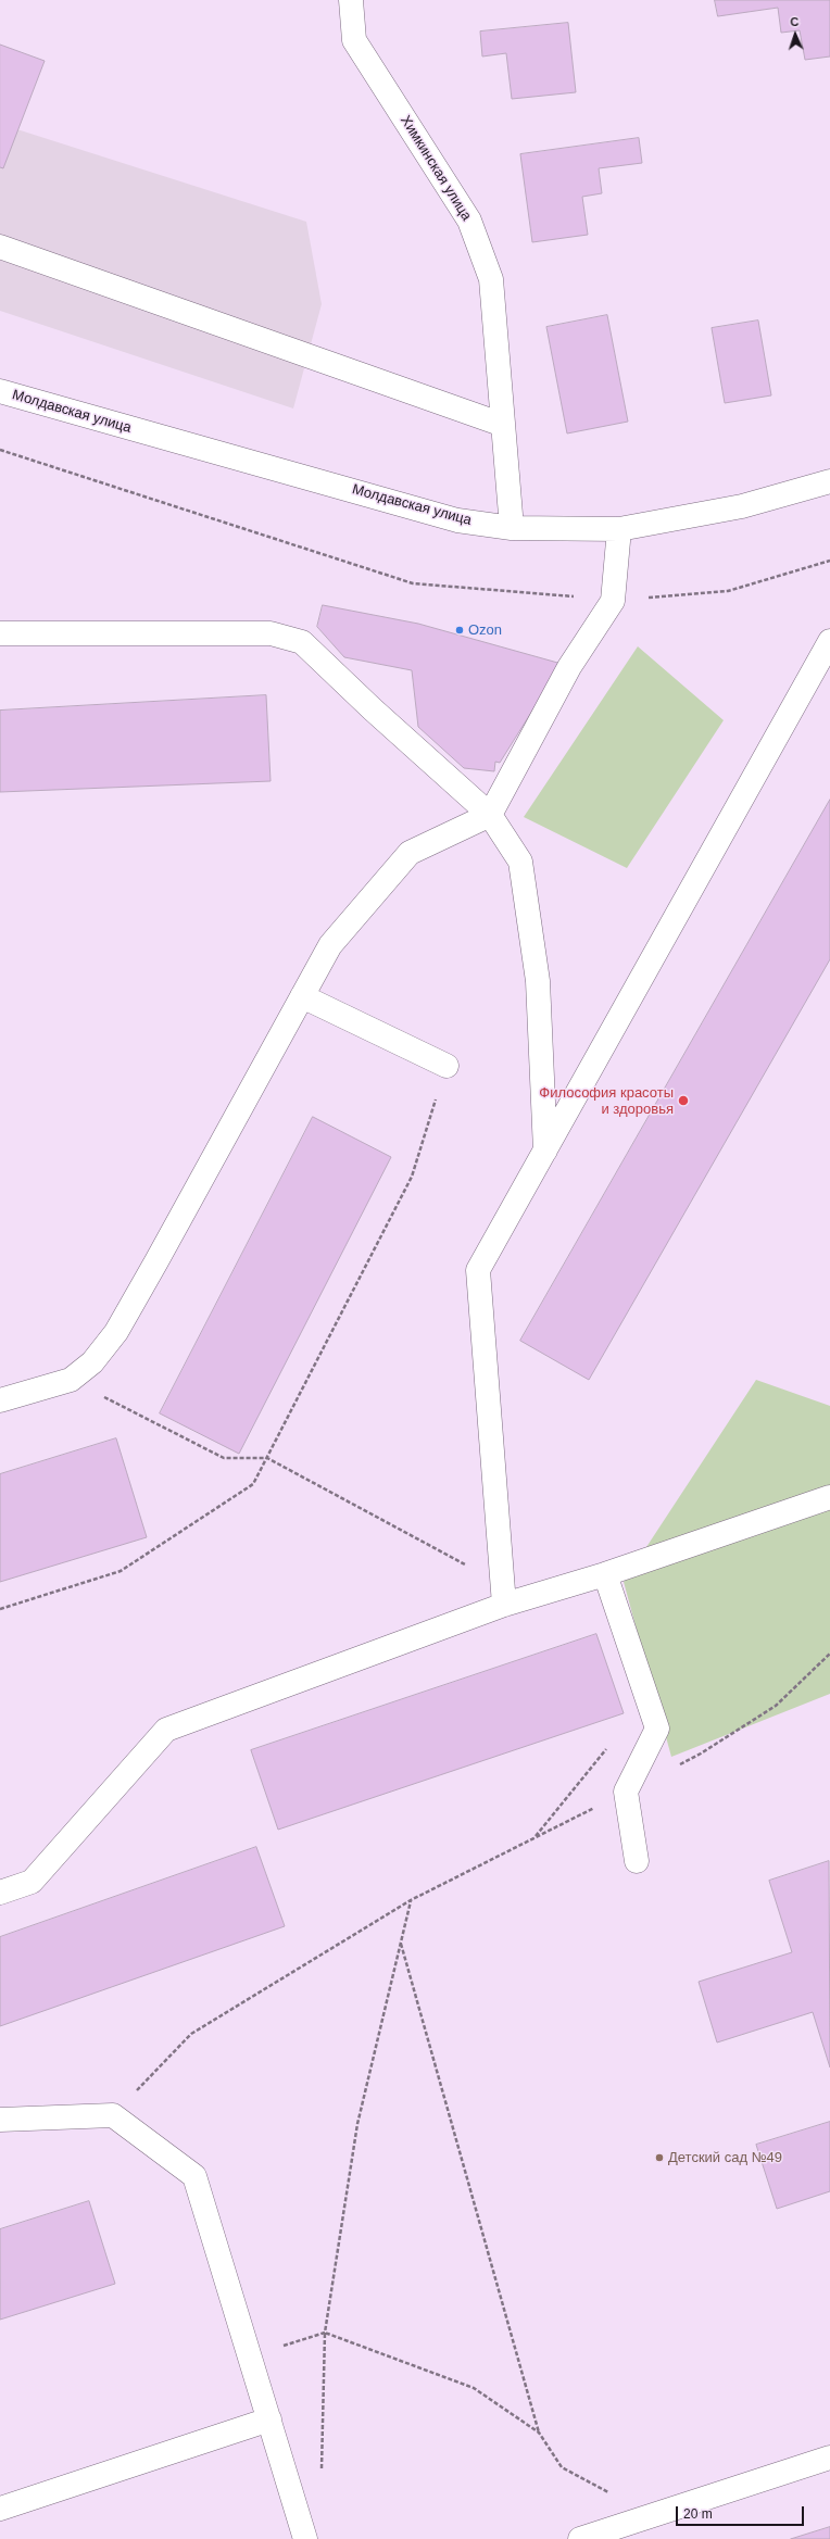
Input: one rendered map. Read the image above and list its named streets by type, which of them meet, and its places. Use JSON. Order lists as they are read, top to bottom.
{
  "streets": {
    "street": ["Химкинская улица", "Молдавская улица"]
  },
  "crossings": [
    ["Химкинская улица", "Молдавская улица"]
  ],
  "places": ["Ozon", "Философия красоты и здоровья", "Детский сад №49"],
  "scale_bar": "20 m",
  "north": "top"
}
